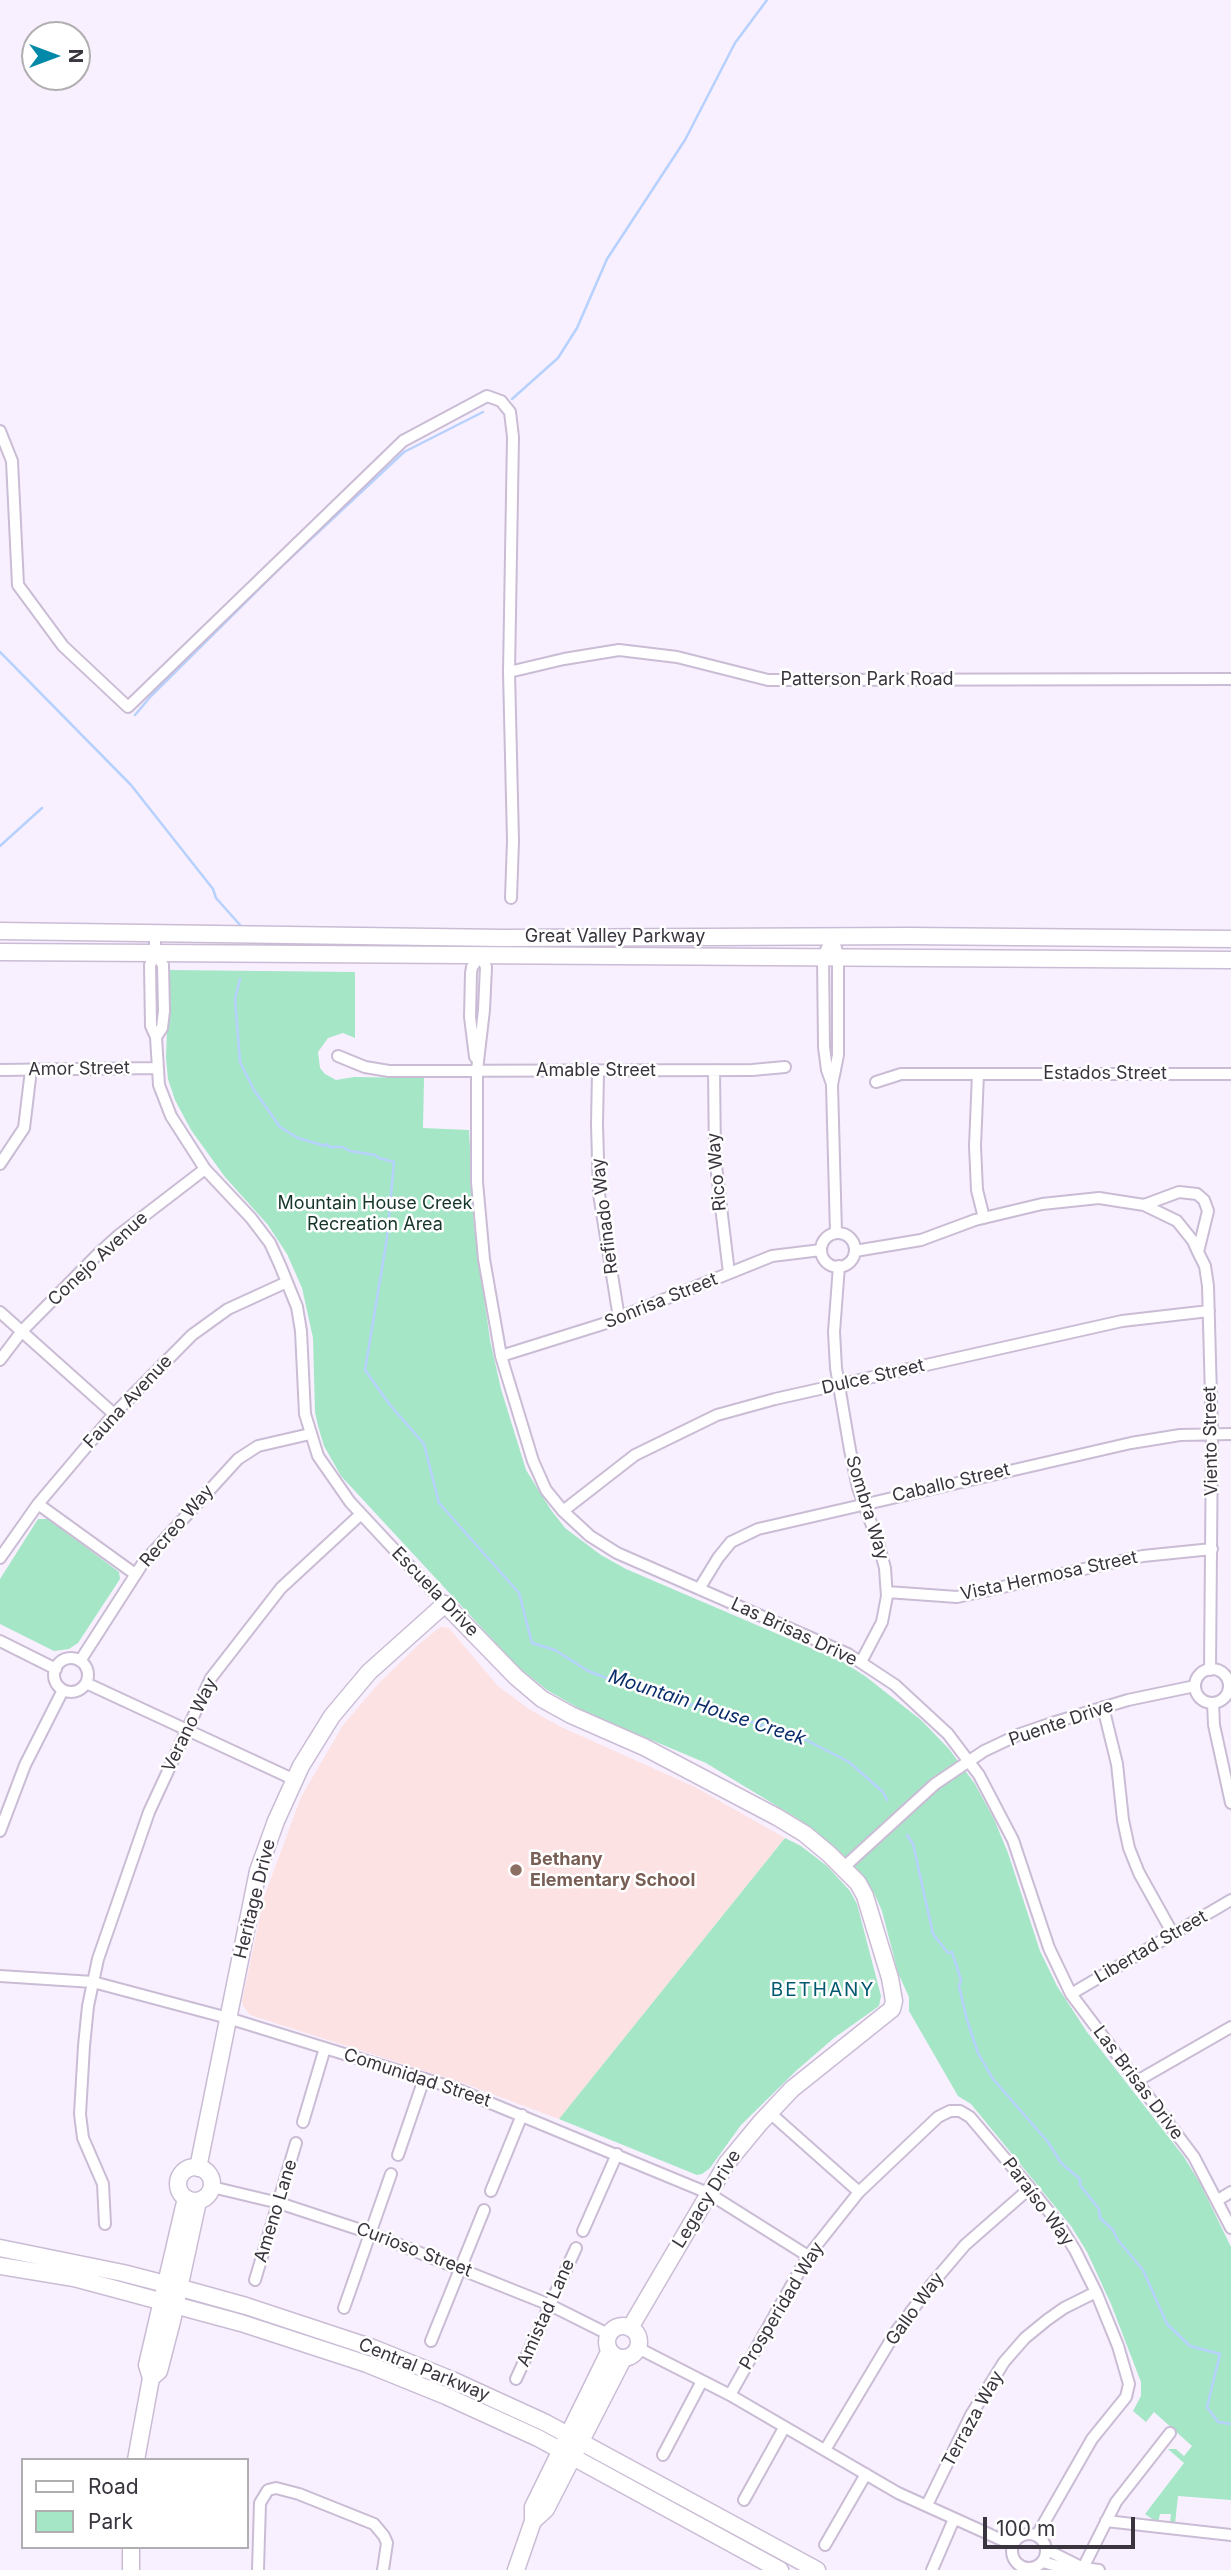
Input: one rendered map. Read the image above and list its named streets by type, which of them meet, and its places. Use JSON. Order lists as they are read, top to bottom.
{
  "streets": {
    "main road": [
      "Great Valley Parkway",
      "Escuela Drive",
      "Heritage Drive",
      "Legacy Drive",
      "Central Parkway"
    ],
    "street": [
      "Patterson Park Road",
      "Amor Street",
      "Amable Street",
      "Estados Street",
      "Rico Way",
      "Refinado Way",
      "Conejo Avenue",
      "Sonrisa Street",
      "Dulce Street",
      "Fauna Avenue",
      "Viento Street",
      "Caballo Street",
      "Sombra Way",
      "Recreo Way",
      "Vista Hermosa Street",
      "Las Brisas Drive",
      "Puente Drive",
      "Verano Way",
      "Libertad Street",
      "Comunidad Street",
      "Paraíso Way",
      "Ameno Lane",
      "Curioso Street",
      "Prosperidad Way",
      "Gallo Way",
      "Amistad Lane",
      "Terraza Way"
    ]
  },
  "crossings": [
    ["Great Valley Parkway", "Escuela Drive"],
    ["Great Valley Parkway", "Las Brisas Drive"],
    ["Amor Street", "Escuela Drive"],
    ["Amable Street", "Rico Way"],
    ["Amable Street", "Refinado Way"],
    ["Amable Street", "Las Brisas Drive"],
    ["Rico Way", "Sonrisa Street"],
    ["Refinado Way", "Sonrisa Street"],
    ["Conejo Avenue", "Escuela Drive"],
    ["Sonrisa Street", "Sombra Way"],
    ["Sonrisa Street", "Las Brisas Drive"],
    ["Dulce Street", "Viento Street"],
    ["Dulce Street", "Sombra Way"],
    ["Dulce Street", "Las Brisas Drive"],
    ["Fauna Avenue", "Escuela Drive"],
    ["Viento Street", "Caballo Street"],
    ["Viento Street", "Vista Hermosa Street"],
    ["Viento Street", "Puente Drive"],
    ["Caballo Street", "Sombra Way"],
    ["Caballo Street", "Las Brisas Drive"],
    ["Sombra Way", "Vista Hermosa Street"],
    ["Sombra Way", "Las Brisas Drive"],
    ["Recreo Way", "Escuela Drive"],
    ["Escuela Drive", "Puente Drive"],
    ["Escuela Drive", "Verano Way"],
    ["Escuela Drive", "Heritage Drive"],
    ["Escuela Drive", "Legacy Drive"],
    ["Las Brisas Drive", "Puente Drive"],
    ["Las Brisas Drive", "Libertad Street"],
    ["Verano Way", "Comunidad Street"],
    ["Heritage Drive", "Comunidad Street"],
    ["Heritage Drive", "Curioso Street"],
    ["Heritage Drive", "Central Parkway"],
    ["Comunidad Street", "Legacy Drive"],
    ["Comunidad Street", "Prosperidad Way"],
    ["Legacy Drive", "Curioso Street"],
    ["Paraíso Way", "Prosperidad Way"],
    ["Paraíso Way", "Gallo Way"],
    ["Paraíso Way", "Terraza Way"],
    ["Ameno Lane", "Curioso Street"],
    ["Curioso Street", "Amistad Lane"]
  ],
  "districts": ["BETHANY"],
  "water": ["Mountain House Creek"],
  "parks": ["Mountain House Creek Recreation Area"],
  "places": ["Bethany Elementary School"],
  "legend": ["Road", "Park"],
  "scale_bar": "100 m",
  "north": "right"
}
